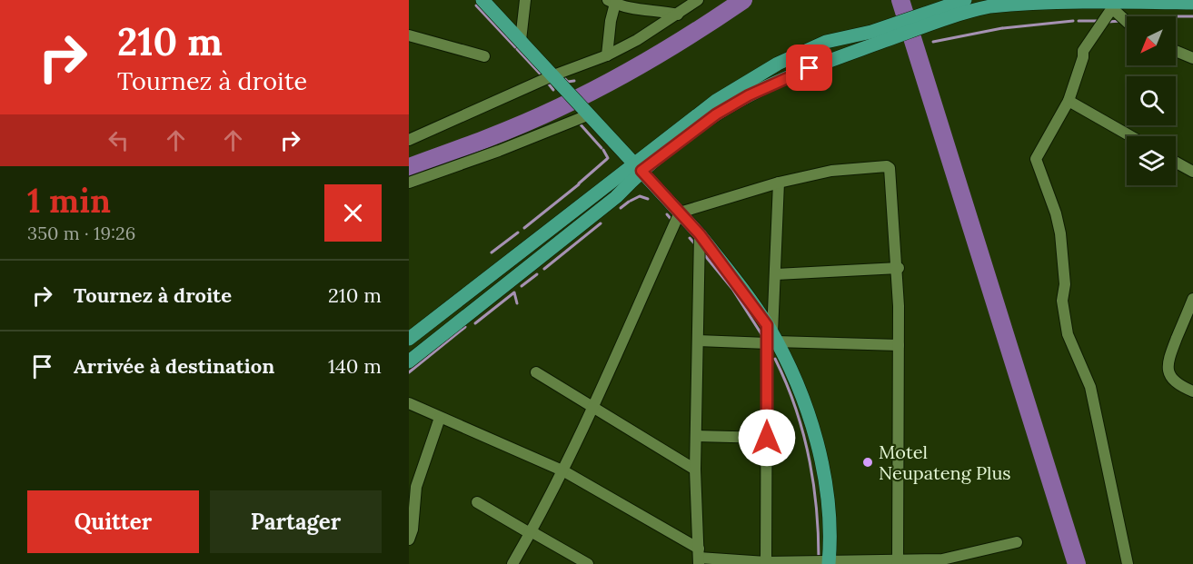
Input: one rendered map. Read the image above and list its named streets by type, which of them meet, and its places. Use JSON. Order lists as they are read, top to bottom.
{
  "places": ["Motel Neupateng Plus"],
  "north": "bottom left",
  "page": {
    "turn": ["210 m", "Tournez à droite"],
    "heading": ["1 min", "350 m · 19:26"],
    "list": [
      {
        "name": "Tournez à droite",
        "value": "210 m"
      },
      {
        "name": "Arrivée à destination",
        "value": "140 m"
      }
    ],
    "buttons": ["Quitter", "Partager"]
  }
}
